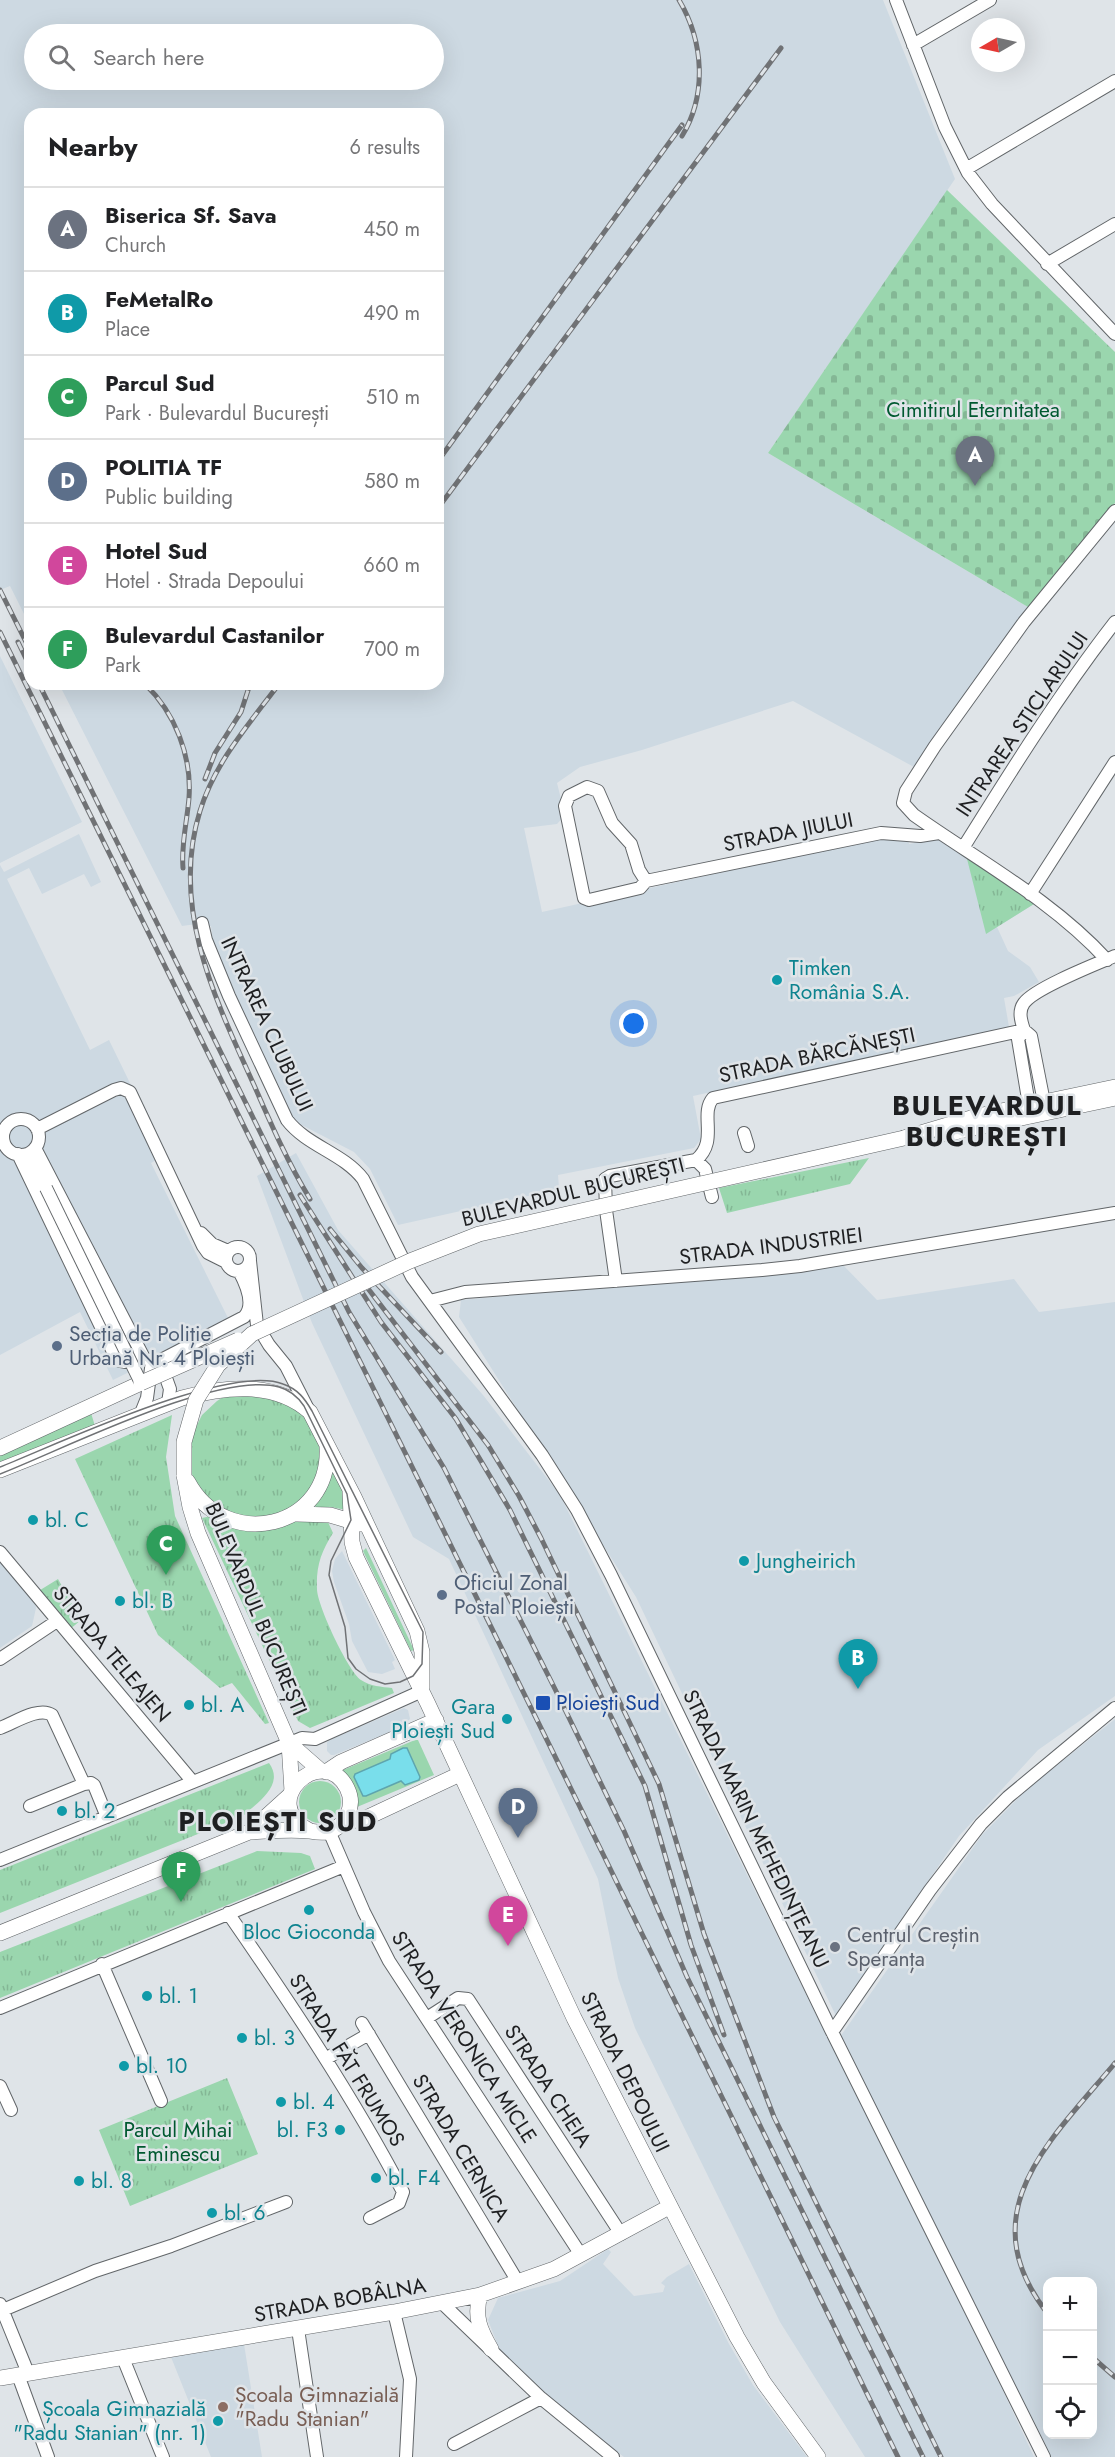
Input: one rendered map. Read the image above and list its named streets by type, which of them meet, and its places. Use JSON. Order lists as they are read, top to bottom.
{
  "streets": {
    "main road": ["BULEVARDUL BUCUREȘTI", "STRADA DEPOULUI", "STRADA BOBÂLNA"],
    "street": [
      "INTRAREA STICLARULUI",
      "STRADA JIULUI",
      "INTRAREA CLUBULUI",
      "STRADA BĂRCĂNEȘTI",
      "STRADA INDUSTRIEI",
      "STRADA TELEAJEN",
      "STRADA MARIN MEHEDINȚEANU",
      "STRADA VERONICA MICLE",
      "STRADA FĂT FRUMOS",
      "STRADA CHEIA",
      "STRADA CERNICA"
    ]
  },
  "crossings": [
    ["INTRAREA CLUBULUI", "STRADA MARIN MEHEDINȚEANU"],
    ["BULEVARDUL BUCUREȘTI", "STRADA VERONICA MICLE"],
    ["STRADA INDUSTRIEI", "STRADA MARIN MEHEDINȚEANU"],
    ["STRADA VERONICA MICLE", "STRADA CHEIA"],
    ["STRADA VERONICA MICLE", "STRADA BOBÂLNA"],
    ["STRADA DEPOULUI", "STRADA BOBÂLNA"],
    ["STRADA CHEIA", "STRADA BOBÂLNA"],
    ["STRADA CERNICA", "STRADA BOBÂLNA"]
  ],
  "districts": ["BULEVARDUL BUCUREȘTI", "PLOIEȘTI SUD"],
  "parks": ["Cimitirul Eternitatea", "Parcul Mihai Eminescu"],
  "places": {
    "other": [
      "Timken România S.A.",
      "Secția de Poliție Urbană Nr. 4 Ploiești",
      "bl. C",
      "Jungheirich",
      "Oficiul Zonal Postal Ploiești",
      "bl. B",
      "bl. A",
      "Gara Ploiești Sud",
      "bl. 2",
      "Bloc Gioconda",
      "Centrul Creștin Speranța",
      "bl. 1",
      "bl. 3",
      "bl. 10",
      "bl. 4",
      "bl. F3",
      "bl. F4",
      "bl. 8",
      "bl. 6",
      "Școala Gimnazială \"Radu Stanian\"",
      "Școala Gimnazială \"Radu Stanian\" (nr. 1)"
    ],
    "transit": ["Ploiești Sud"]
  },
  "north": "left",
  "page": {
    "search": "Search here",
    "heading": ["Nearby", "6 results"],
    "list": [
      {
        "mark": "A",
        "name": "Biserica Sf. Sava",
        "note": "Church",
        "value": "450 m"
      },
      {
        "mark": "B",
        "name": "FeMetalRo",
        "note": "Place",
        "value": "490 m"
      },
      {
        "mark": "C",
        "name": "Parcul Sud",
        "note": "Park · Bulevardul București",
        "value": "510 m"
      },
      {
        "mark": "D",
        "name": "POLITIA TF",
        "note": "Public building",
        "value": "580 m"
      },
      {
        "mark": "E",
        "name": "Hotel Sud",
        "note": "Hotel · Strada Depoului",
        "value": "660 m"
      },
      {
        "mark": "F",
        "name": "Bulevardul Castanilor",
        "note": "Park",
        "value": "700 m"
      }
    ],
    "pins": [
      "A",
      "C",
      "B",
      "D",
      "F",
      "E"
    ],
    "map_buttons": ["+", "−"]
  }
}
